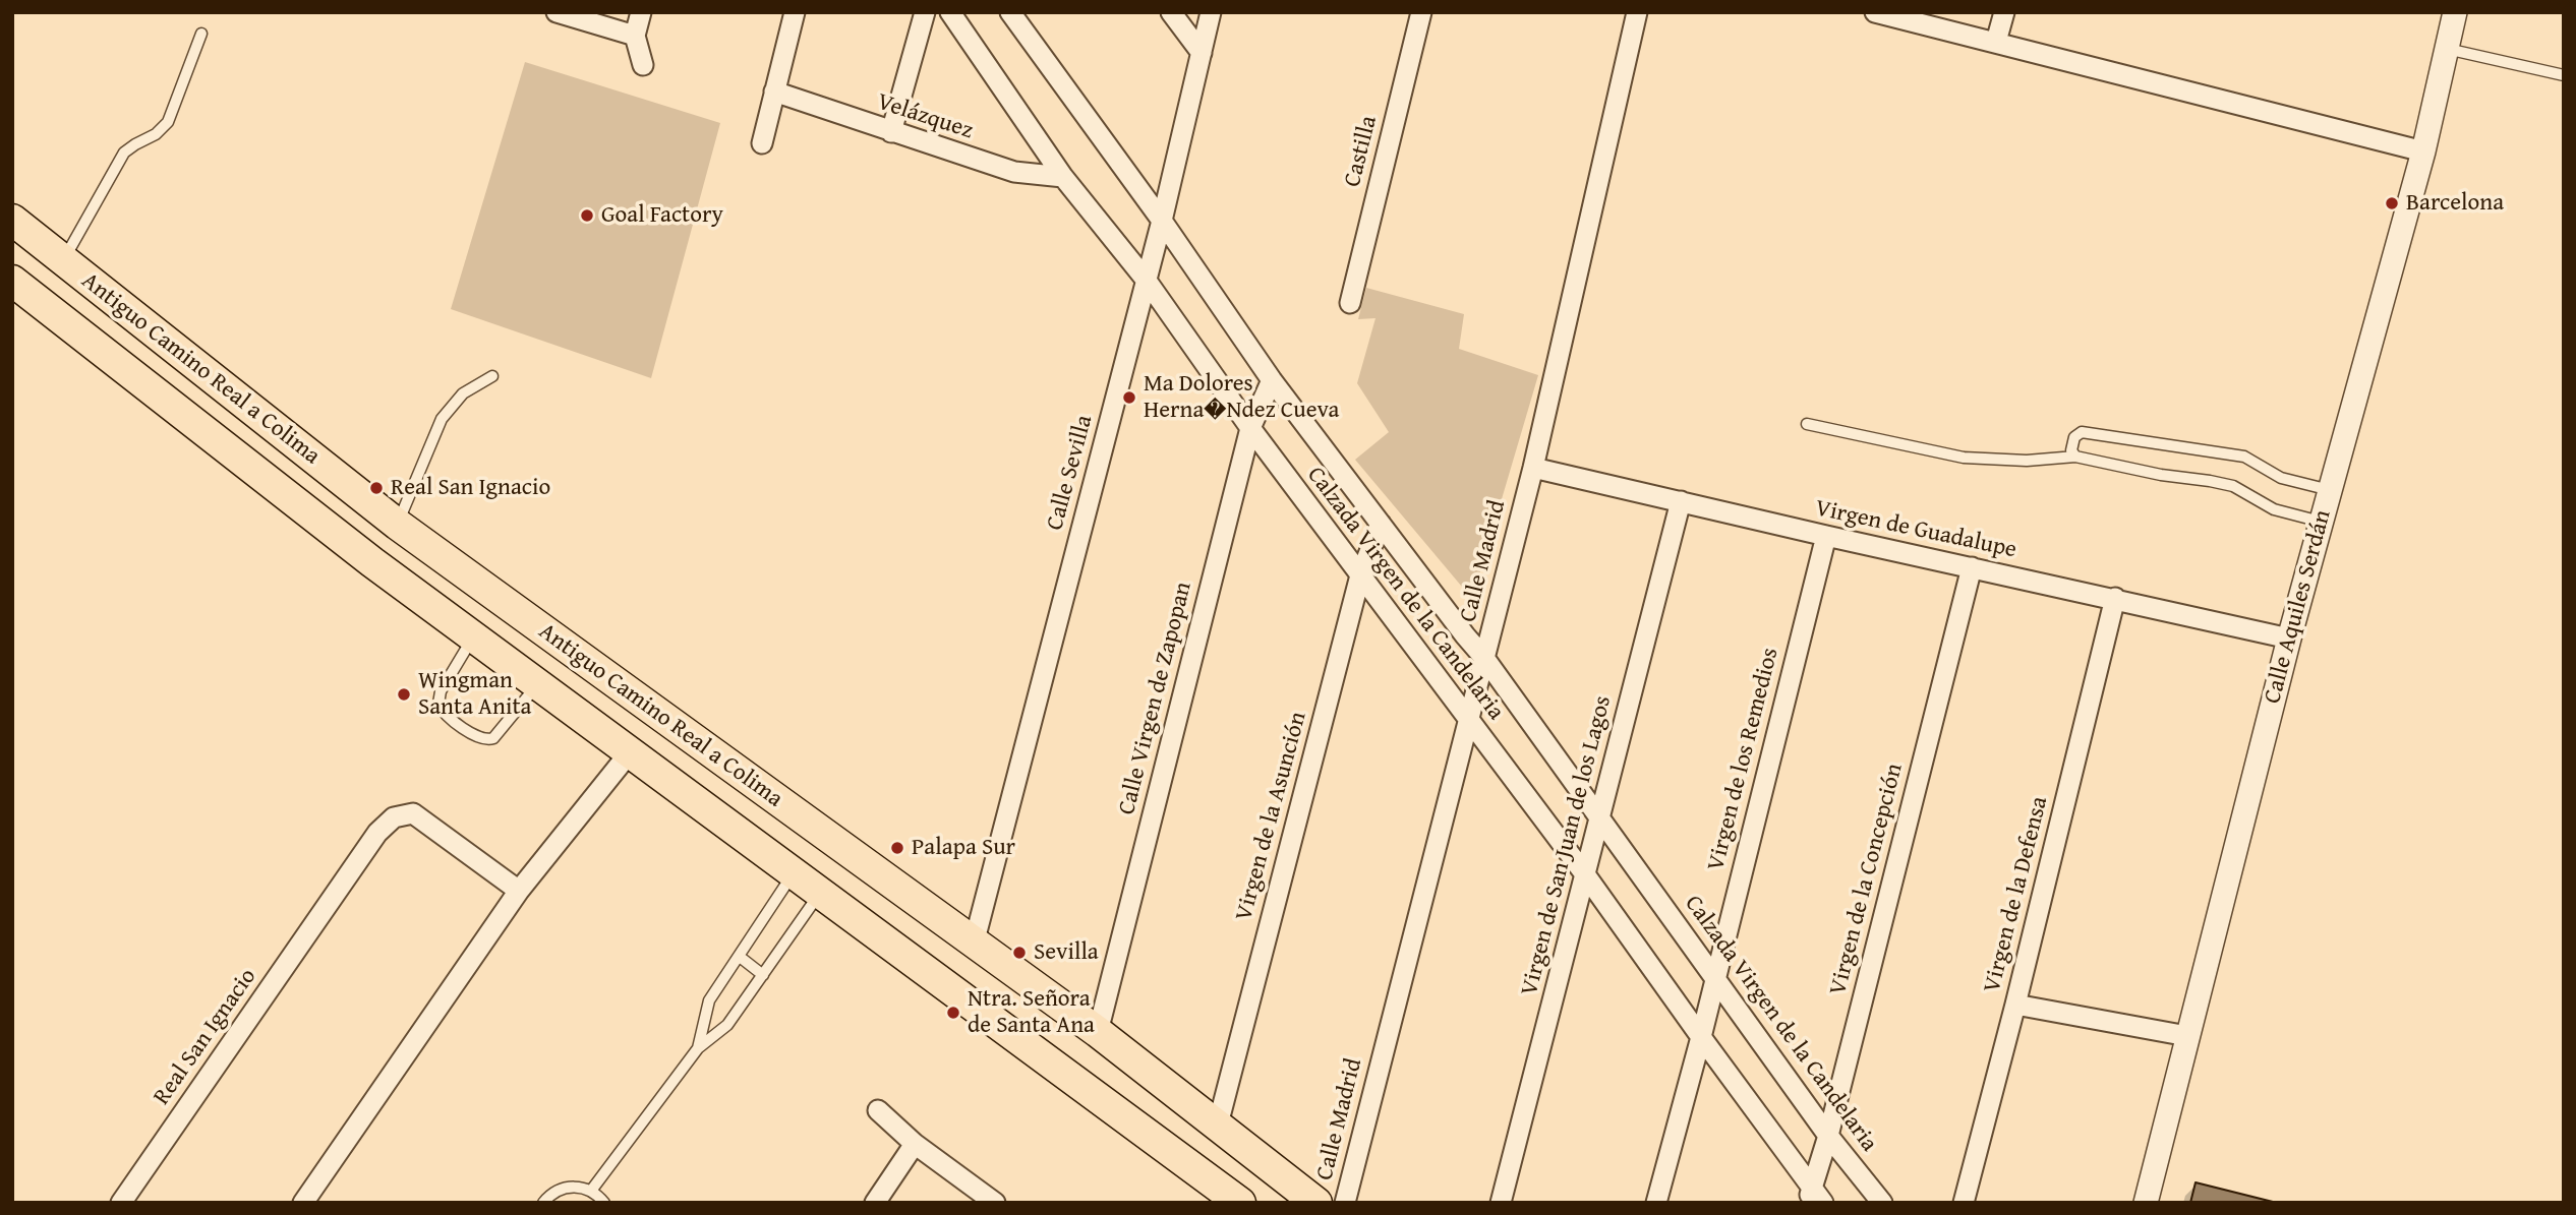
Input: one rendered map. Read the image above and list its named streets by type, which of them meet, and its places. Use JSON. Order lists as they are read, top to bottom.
{
  "streets": {
    "main road": ["Antiguo Camino Real a Colima"],
    "street": [
      "Velázquez",
      "Castilla",
      "Calle Sevilla",
      "Virgen de Guadalupe",
      "Calle Madrid",
      "Calzada Virgen de la Candelaria",
      "Calle Aquiles Serdán",
      "Calle Virgen de Zapopan",
      "Virgen de los Remedios",
      "Virgen de la Asunción",
      "Virgen de San Juan de los Lagos",
      "Virgen de la Concepción",
      "Virgen de la Defensa",
      "Real San Ignacio"
    ]
  },
  "crossings": [
    ["Velázquez", "Calzada Virgen de la Candelaria"],
    ["Antiguo Camino Real a Colima", "Calle Sevilla"],
    ["Antiguo Camino Real a Colima", "Calle Virgen de Zapopan"],
    ["Antiguo Camino Real a Colima", "Virgen de la Asunción"],
    ["Calle Sevilla", "Calzada Virgen de la Candelaria"],
    ["Virgen de Guadalupe", "Calle Madrid"],
    ["Virgen de Guadalupe", "Calle Aquiles Serdán"],
    ["Virgen de Guadalupe", "Virgen de los Remedios"],
    ["Virgen de Guadalupe", "Virgen de San Juan de los Lagos"],
    ["Virgen de Guadalupe", "Virgen de la Concepción"],
    ["Virgen de Guadalupe", "Virgen de la Defensa"],
    ["Calle Madrid", "Calzada Virgen de la Candelaria"],
    ["Calzada Virgen de la Candelaria", "Calle Virgen de Zapopan"],
    ["Calzada Virgen de la Candelaria", "Virgen de los Remedios"],
    ["Calzada Virgen de la Candelaria", "Virgen de la Asunción"],
    ["Calzada Virgen de la Candelaria", "Virgen de San Juan de los Lagos"],
    ["Calzada Virgen de la Candelaria", "Virgen de la Concepción"]
  ],
  "places": [
    "Barcelona",
    "Goal Factory",
    "Ma Dolores Herna�Ndez Cueva",
    "Real San Ignacio",
    "Wingman Santa Anita",
    "Palapa Sur",
    "Sevilla",
    "Ntra. Señora de Santa Ana"
  ]
}
